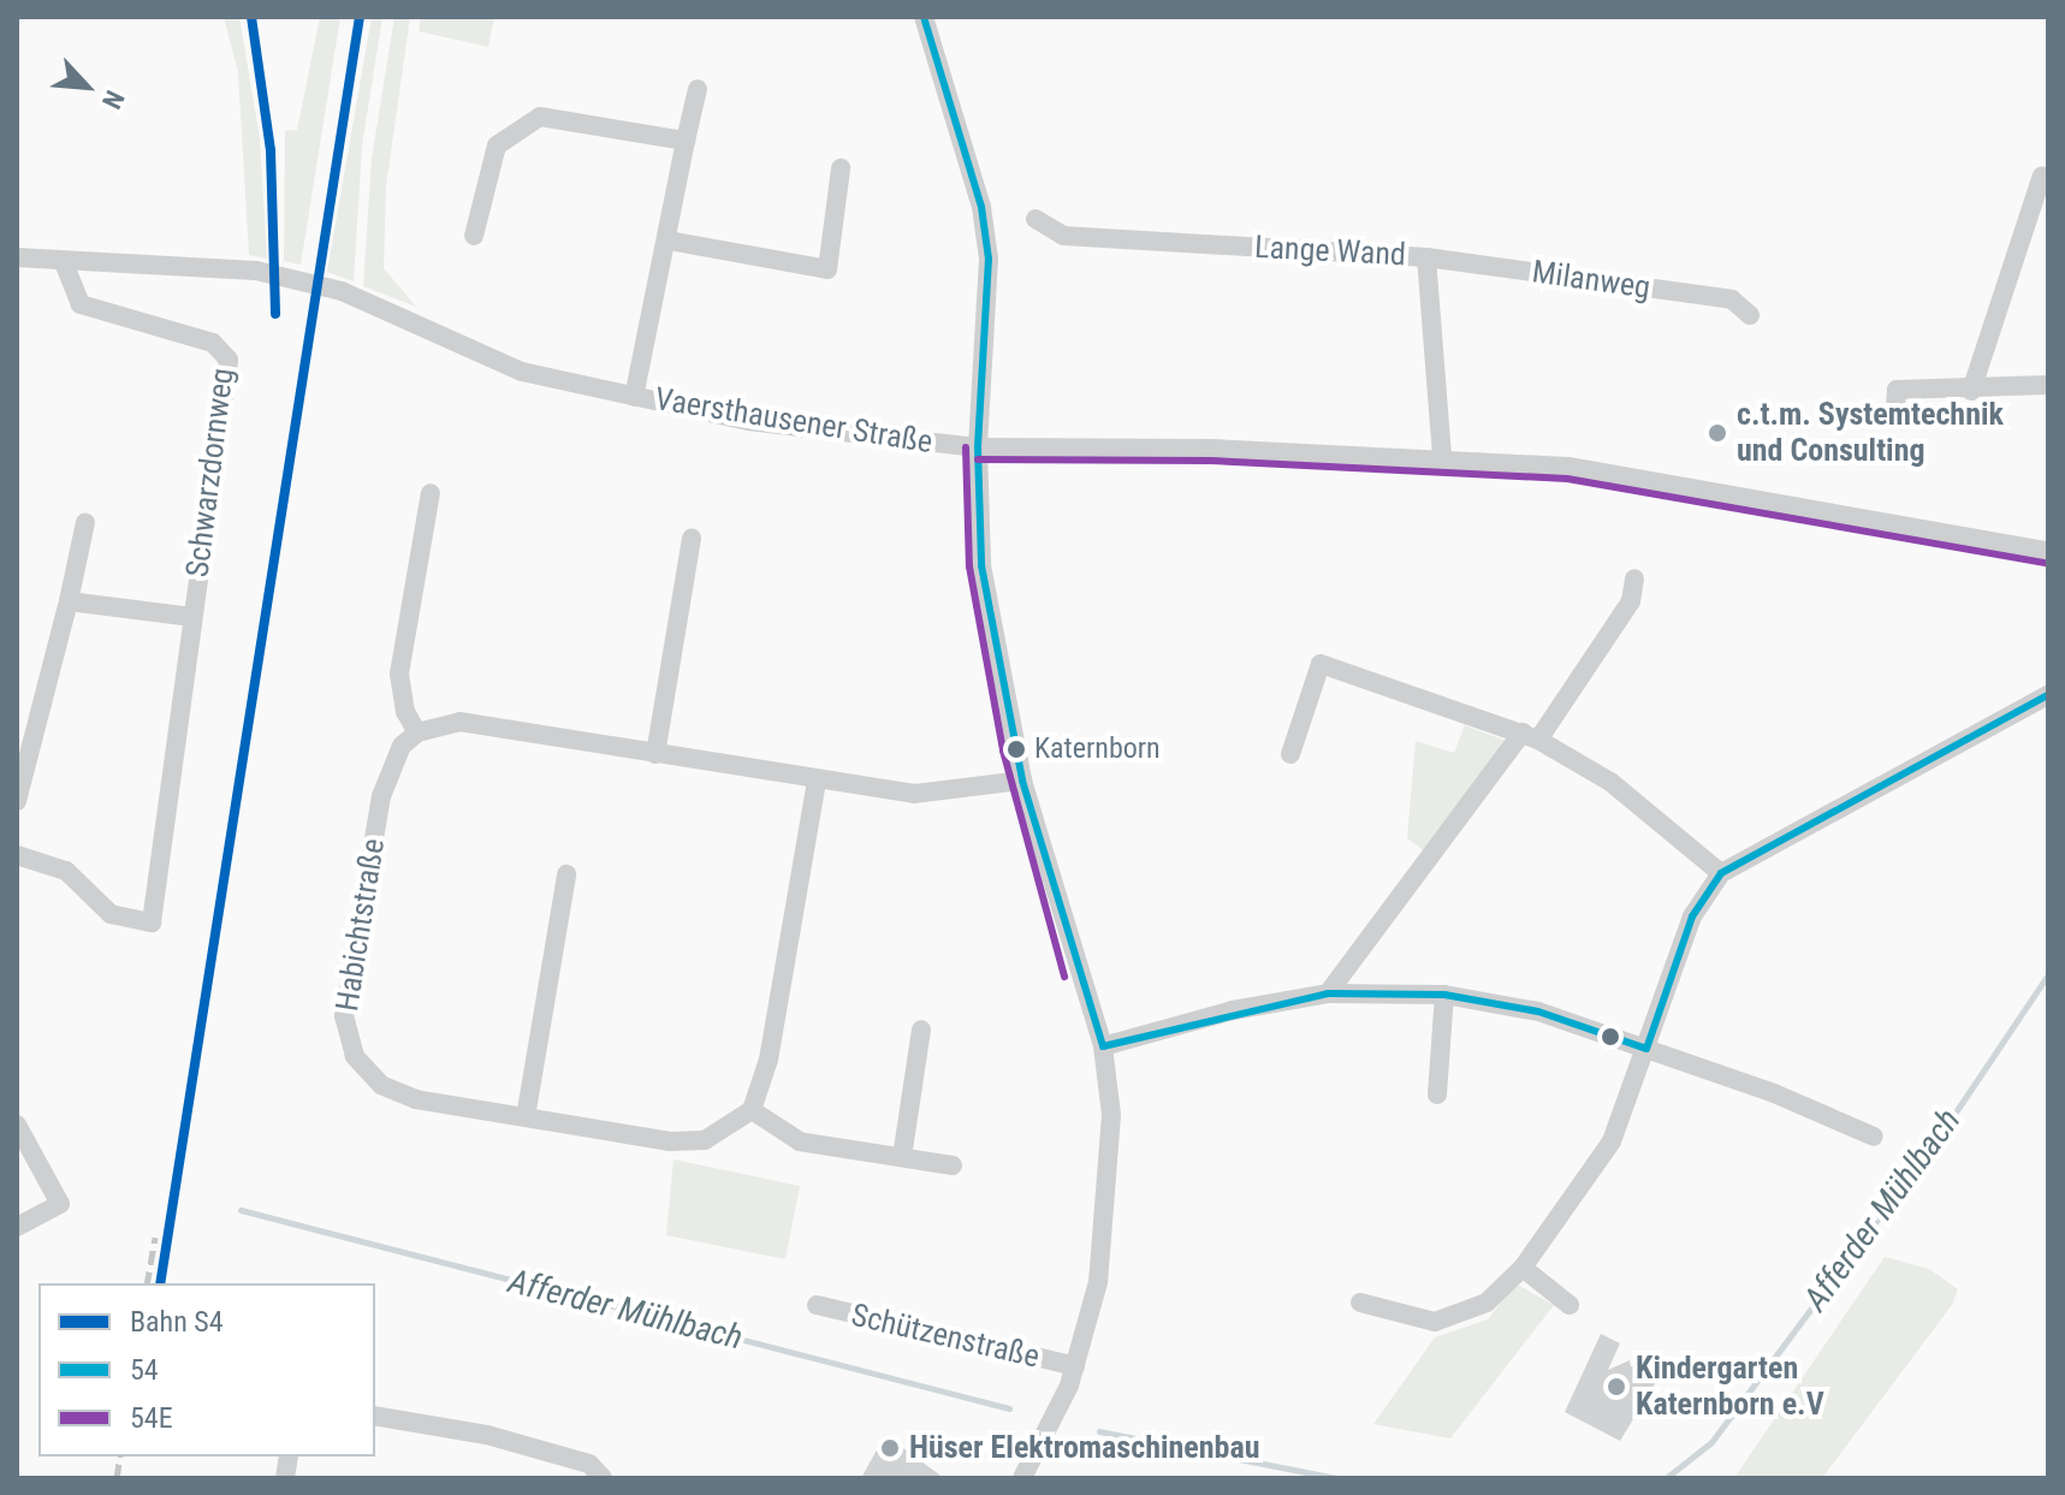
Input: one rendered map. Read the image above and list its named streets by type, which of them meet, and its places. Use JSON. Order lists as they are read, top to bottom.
{
  "streets": {
    "street": [
      "Lange Wand",
      "Milanweg",
      "Vaersthausener Straße",
      "Schwarzdornweg",
      "Habichtstraße",
      "Schützenstraße"
    ]
  },
  "crossings": [
    ["Lange Wand", "Milanweg"],
    ["Lange Wand", "Vaersthausener Straße"],
    ["Vaersthausener Straße", "Schwarzdornweg"],
    ["Vaersthausener Straße", "Schützenstraße"]
  ],
  "water": ["Afferder Mühlbach"],
  "places": [
    "c.t.m. Systemtechnik und Consulting",
    "Katernborn",
    "Kindergarten Katernborn e.V",
    "Hüser Elektromaschinenbau"
  ],
  "lines": ["rail line S4", "transit line 54", "transit line 54E"],
  "legend": ["Bahn S4", "54", "54E"],
  "north": "bottom right"
}
